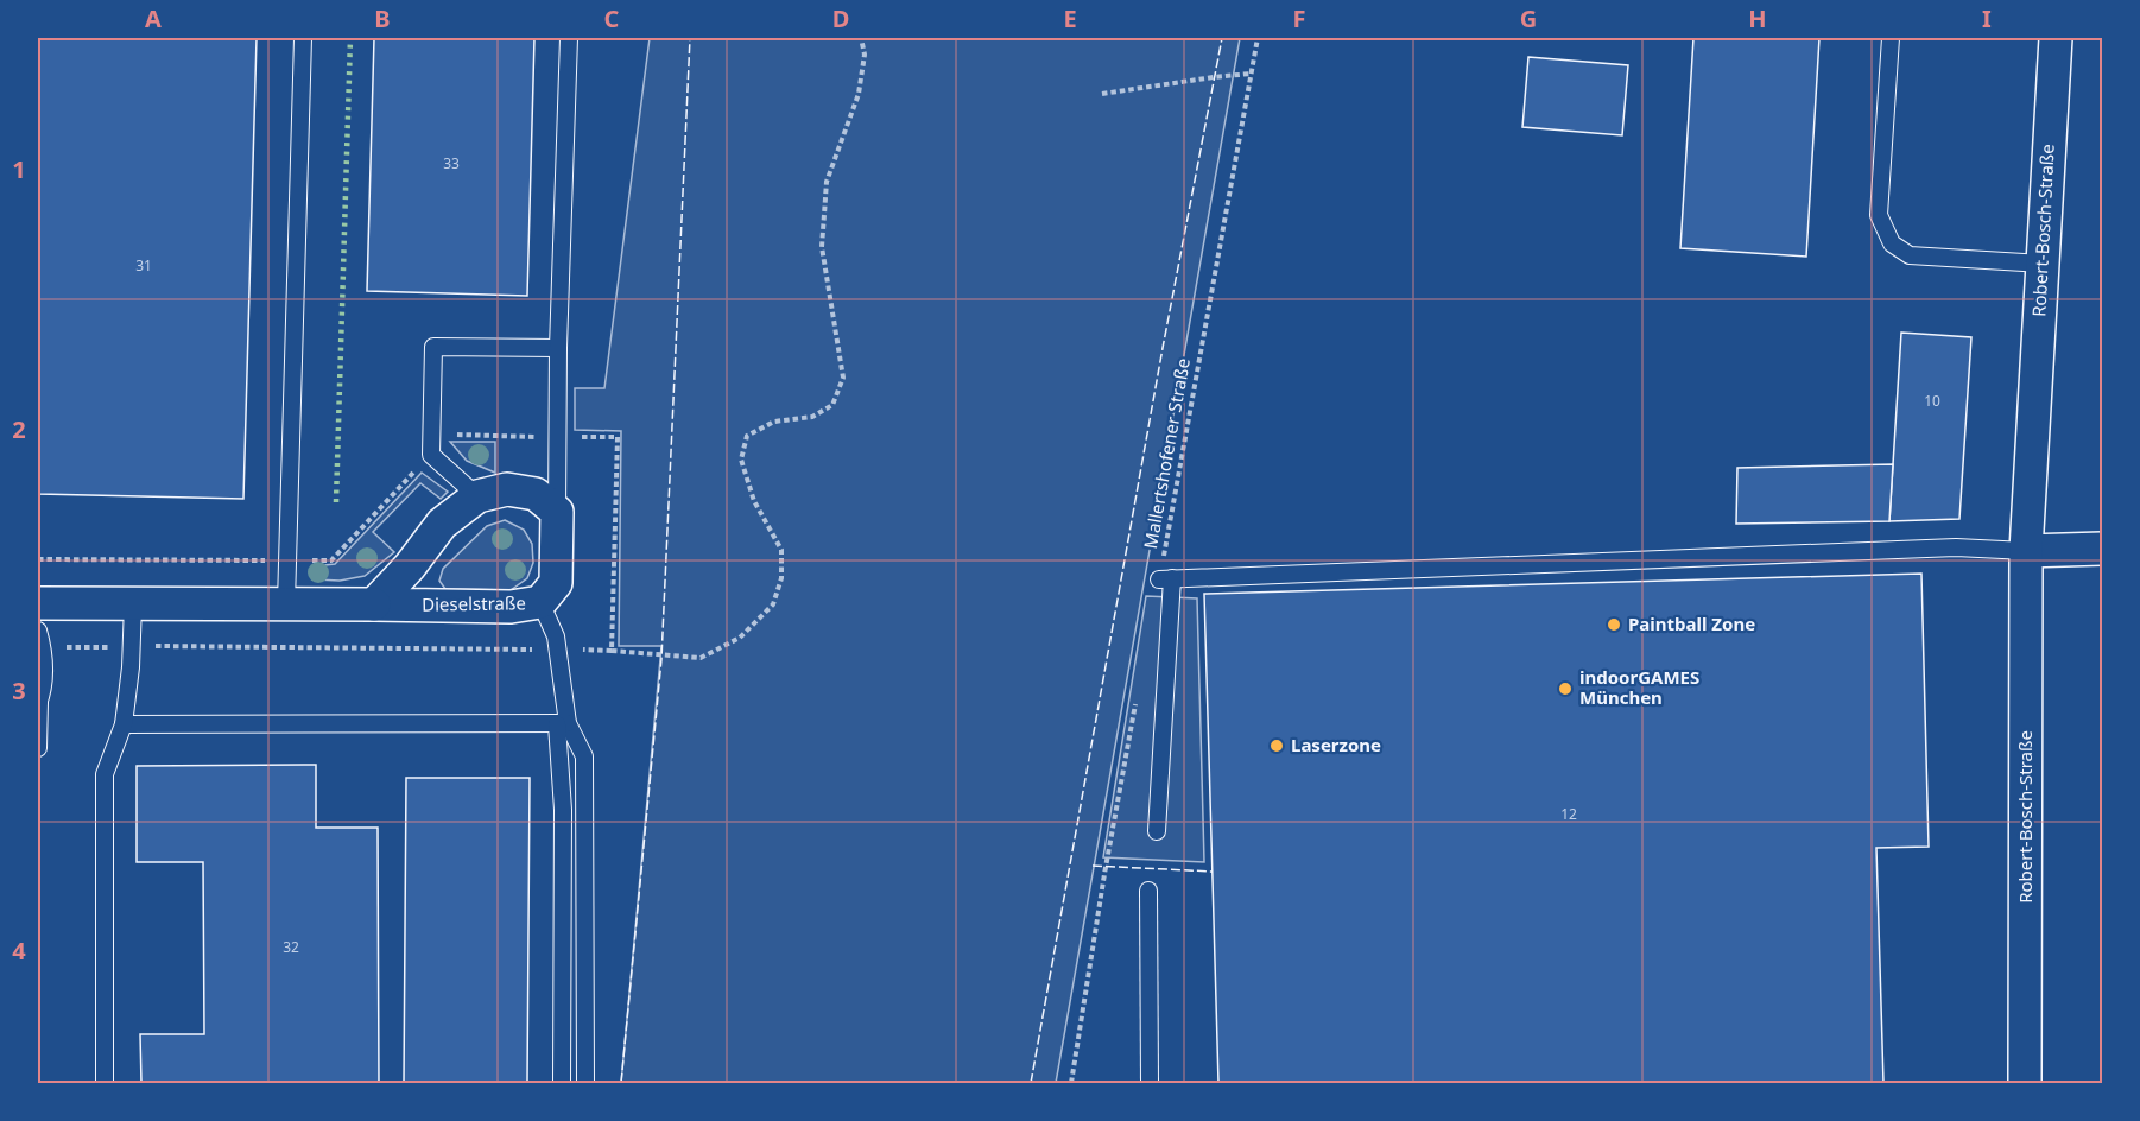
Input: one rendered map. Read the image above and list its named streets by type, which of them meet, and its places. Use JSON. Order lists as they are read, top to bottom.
{
  "streets": {
    "street": ["Robert-Bosch-Straße", "Dieselstraße"],
    "path": ["Mallertshofener Straße"]
  },
  "places": ["Paintball Zone", "indoorGAMES München", "Laserzone"],
  "house_numbers": [
    "33",
    "31",
    "10",
    "12",
    "32"
  ],
  "grid": {
    "columns": [
      "A",
      "B",
      "C",
      "D",
      "E",
      "F",
      "G",
      "H",
      "I"
    ],
    "rows": [
      "1",
      "2",
      "3",
      "4"
    ]
  }
}
